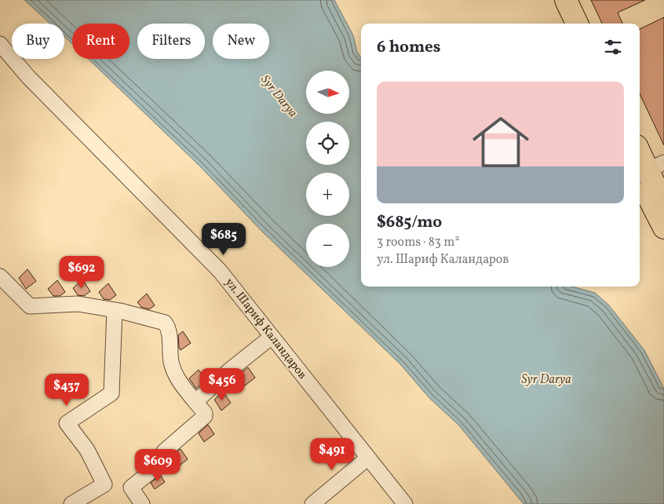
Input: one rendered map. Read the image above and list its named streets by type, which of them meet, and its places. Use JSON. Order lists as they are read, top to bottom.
{
  "streets": {
    "street": ["ул. Шариф Каландаров"]
  },
  "water": ["Syr Darya"],
  "north": "right",
  "page": {
    "chip": [
      "Buy",
      "Rent",
      "Filters",
      "New"
    ],
    "heading": "6 homes",
    "map_buttons": ["+", "−"],
    "list": [
      {
        "name": "$685/mo",
        "note": "3 rooms · 83 m² · ул. Шариф Каландаров"
      }
    ],
    "price": [
      "$685",
      "$692",
      "$456",
      "$437",
      "$491",
      "$609"
    ]
  }
}
